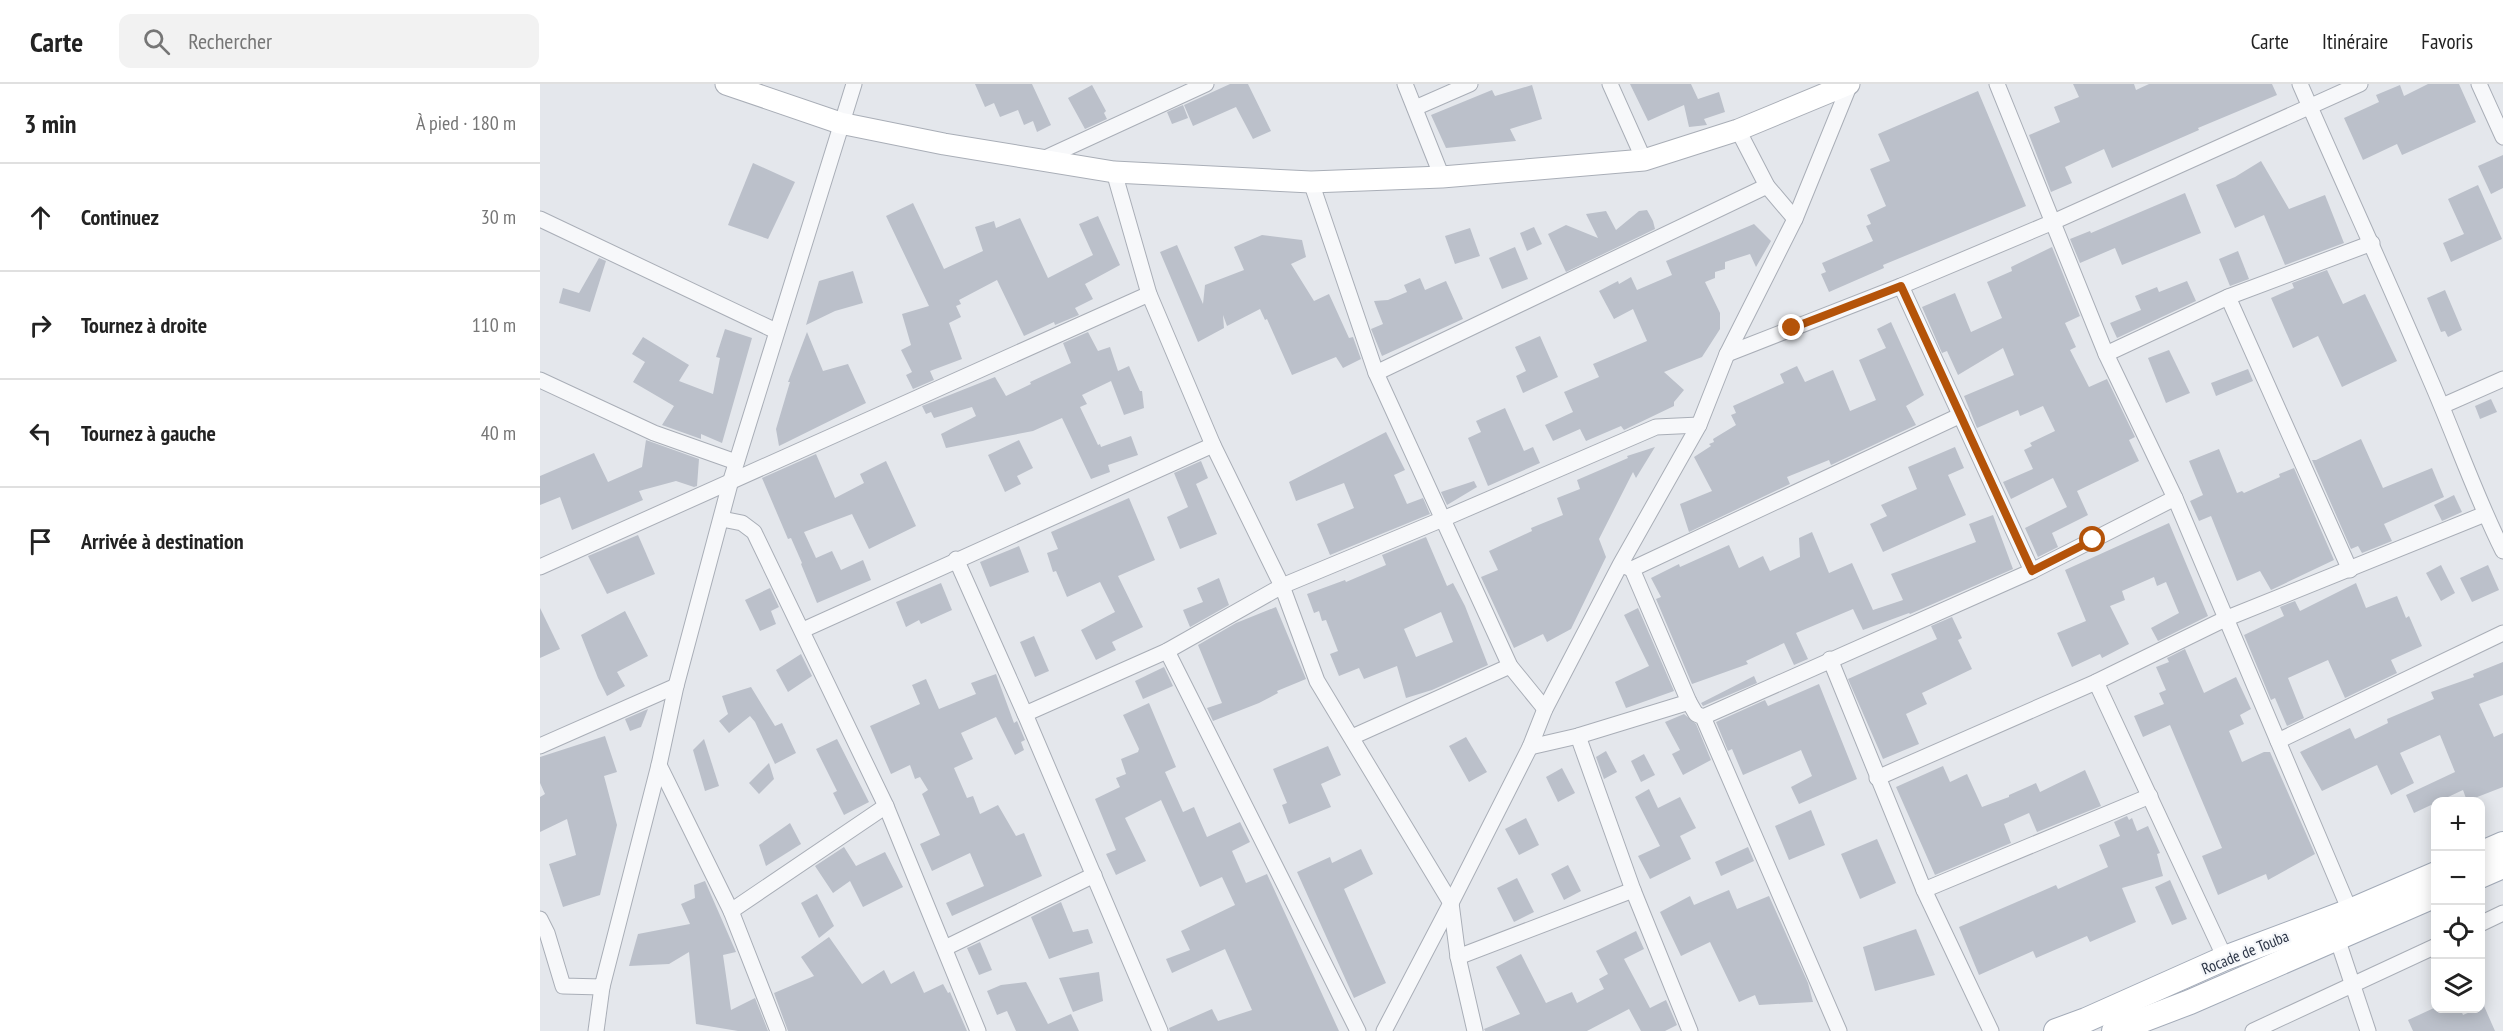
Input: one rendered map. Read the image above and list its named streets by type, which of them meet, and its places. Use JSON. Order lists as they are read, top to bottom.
{
  "streets": {
    "main road": ["Rocade de Touba"]
  },
  "page": {
    "header": "Carte",
    "search": "Rechercher",
    "nav": ["Carte", "Itinéraire", "Favoris"],
    "heading": ["3 min", "À pied · 180 m"],
    "list": [
      ["Continuez", "30 m"],
      ["Tournez à droite", "110 m"],
      ["Tournez à gauche", "40 m"],
      "Arrivée à destination"
    ],
    "map_buttons": ["+", "−"]
  }
}
